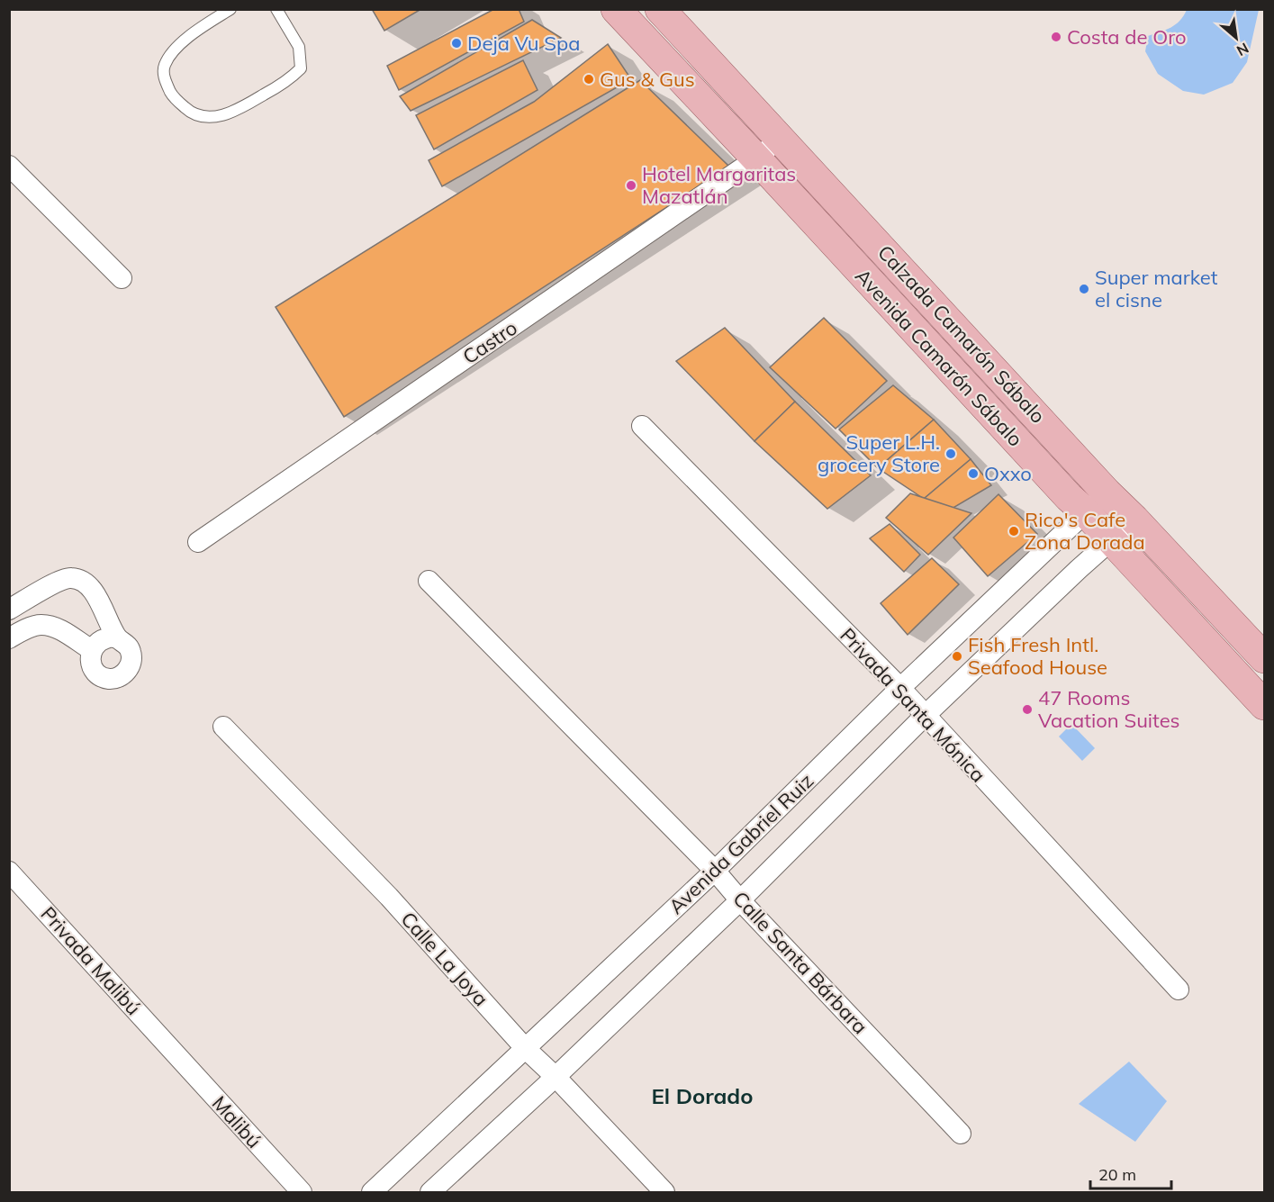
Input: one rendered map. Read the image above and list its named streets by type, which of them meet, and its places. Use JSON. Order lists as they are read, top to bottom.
{
  "streets": {
    "main road": ["Calzada Camarón Sábalo", "Avenida Camarón Sábalo"],
    "street": [
      "Castro",
      "Privada Santa Mónica",
      "Avenida Gabriel Ruiz",
      "Calle La Joya",
      "Privada Malibú",
      "Calle Santa Bárbara",
      "Malibú"
    ]
  },
  "crossings": [
    ["Calzada Camarón Sábalo", "Castro"],
    ["Calzada Camarón Sábalo", "Avenida Gabriel Ruiz"],
    ["Castro", "Avenida Camarón Sábalo"],
    ["Avenida Camarón Sábalo", "Avenida Gabriel Ruiz"],
    ["Privada Santa Mónica", "Avenida Gabriel Ruiz"],
    ["Avenida Gabriel Ruiz", "Calle La Joya"],
    ["Avenida Gabriel Ruiz", "Calle Santa Bárbara"],
    ["Privada Malibú", "Malibú"]
  ],
  "districts": ["El Dorado"],
  "places": [
    "Costa de Oro",
    "Deja Vu Spa",
    "Gus & Gus",
    "Hotel Margaritas Mazatlán",
    "Super market el cisne",
    "Super L.H. grocery Store",
    "Oxxo",
    "Rico's Cafe Zona Dorada",
    "Fish Fresh Intl. Seafood House",
    "47 Rooms Vacation Suites"
  ],
  "scale_bar": "20 m",
  "north": "bottom right"
}
